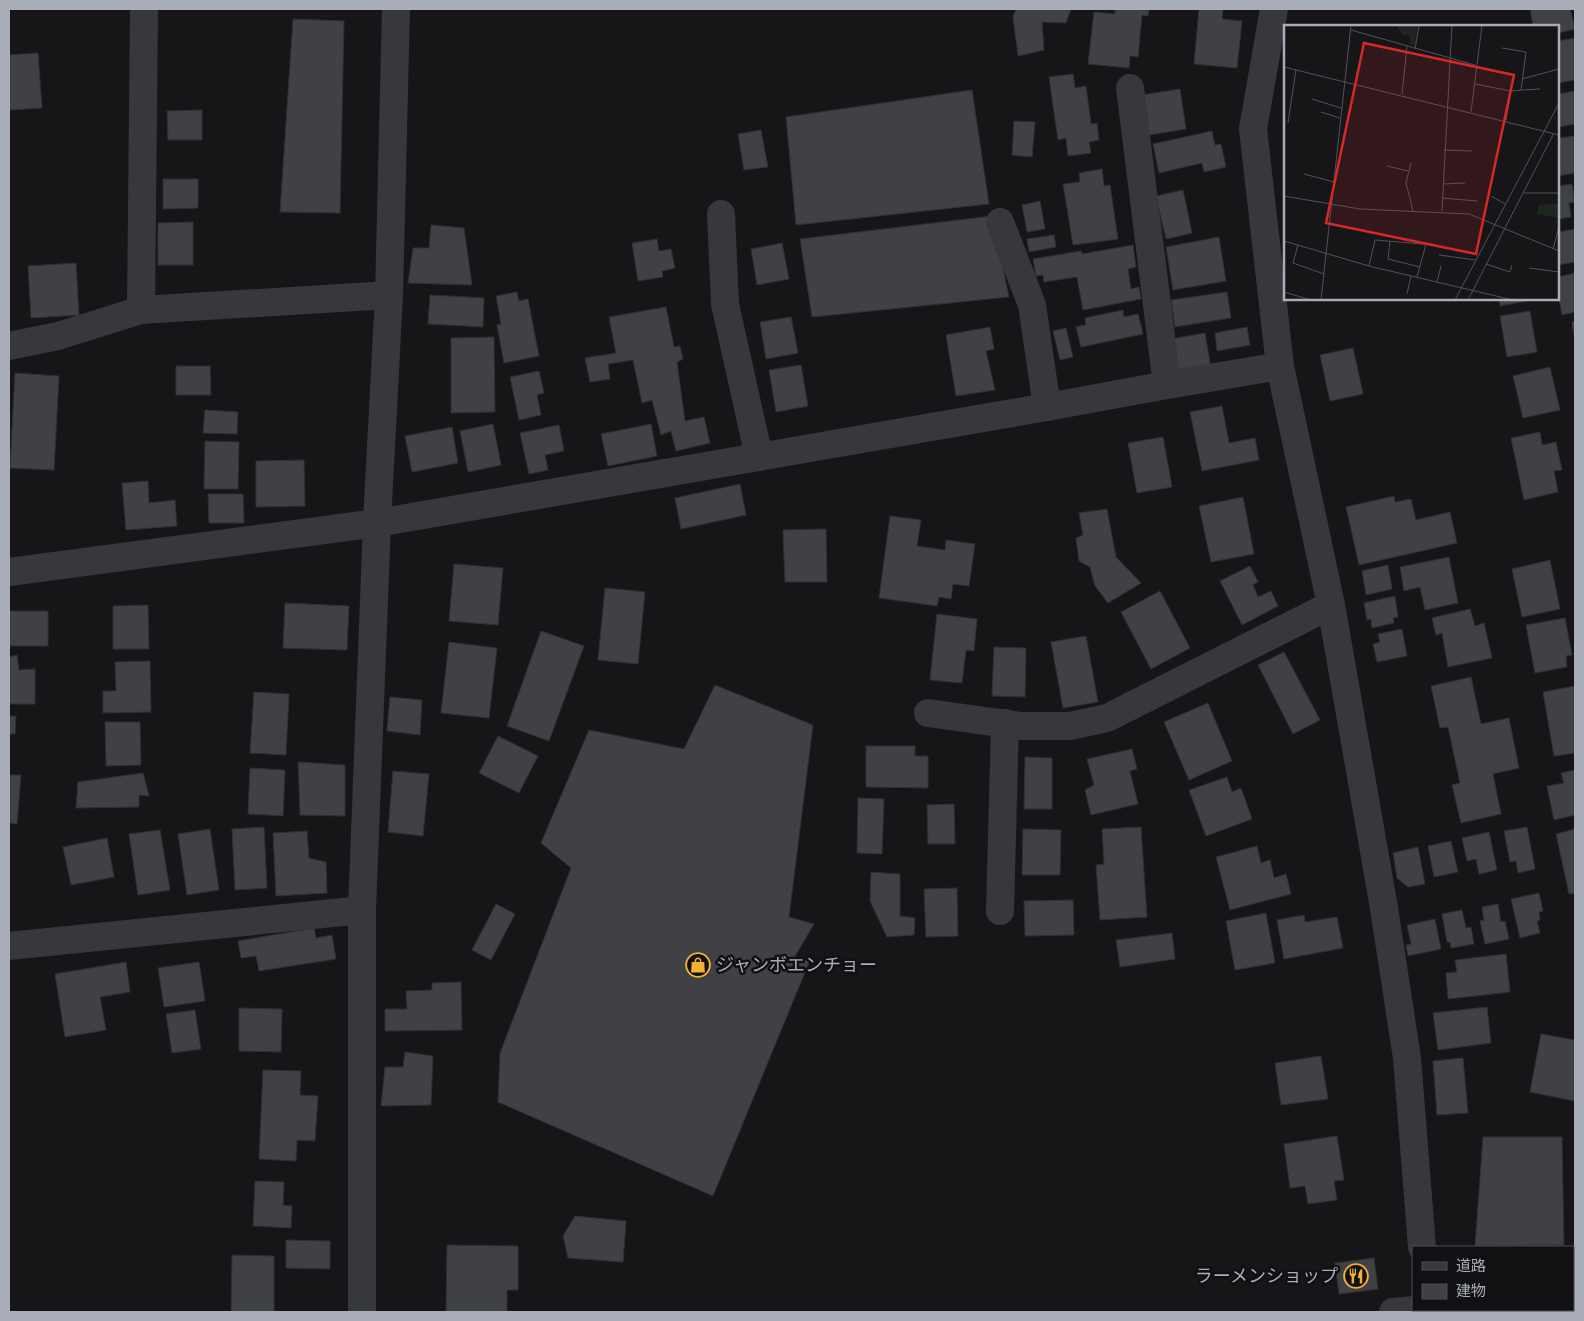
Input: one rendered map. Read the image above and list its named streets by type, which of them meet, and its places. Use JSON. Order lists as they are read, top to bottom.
{
  "places": {
    "shop": ["ジャンボエンチョー"],
    "restaurant": ["ラーメンショップ"]
  },
  "legend": ["道路", "建物"]
}
